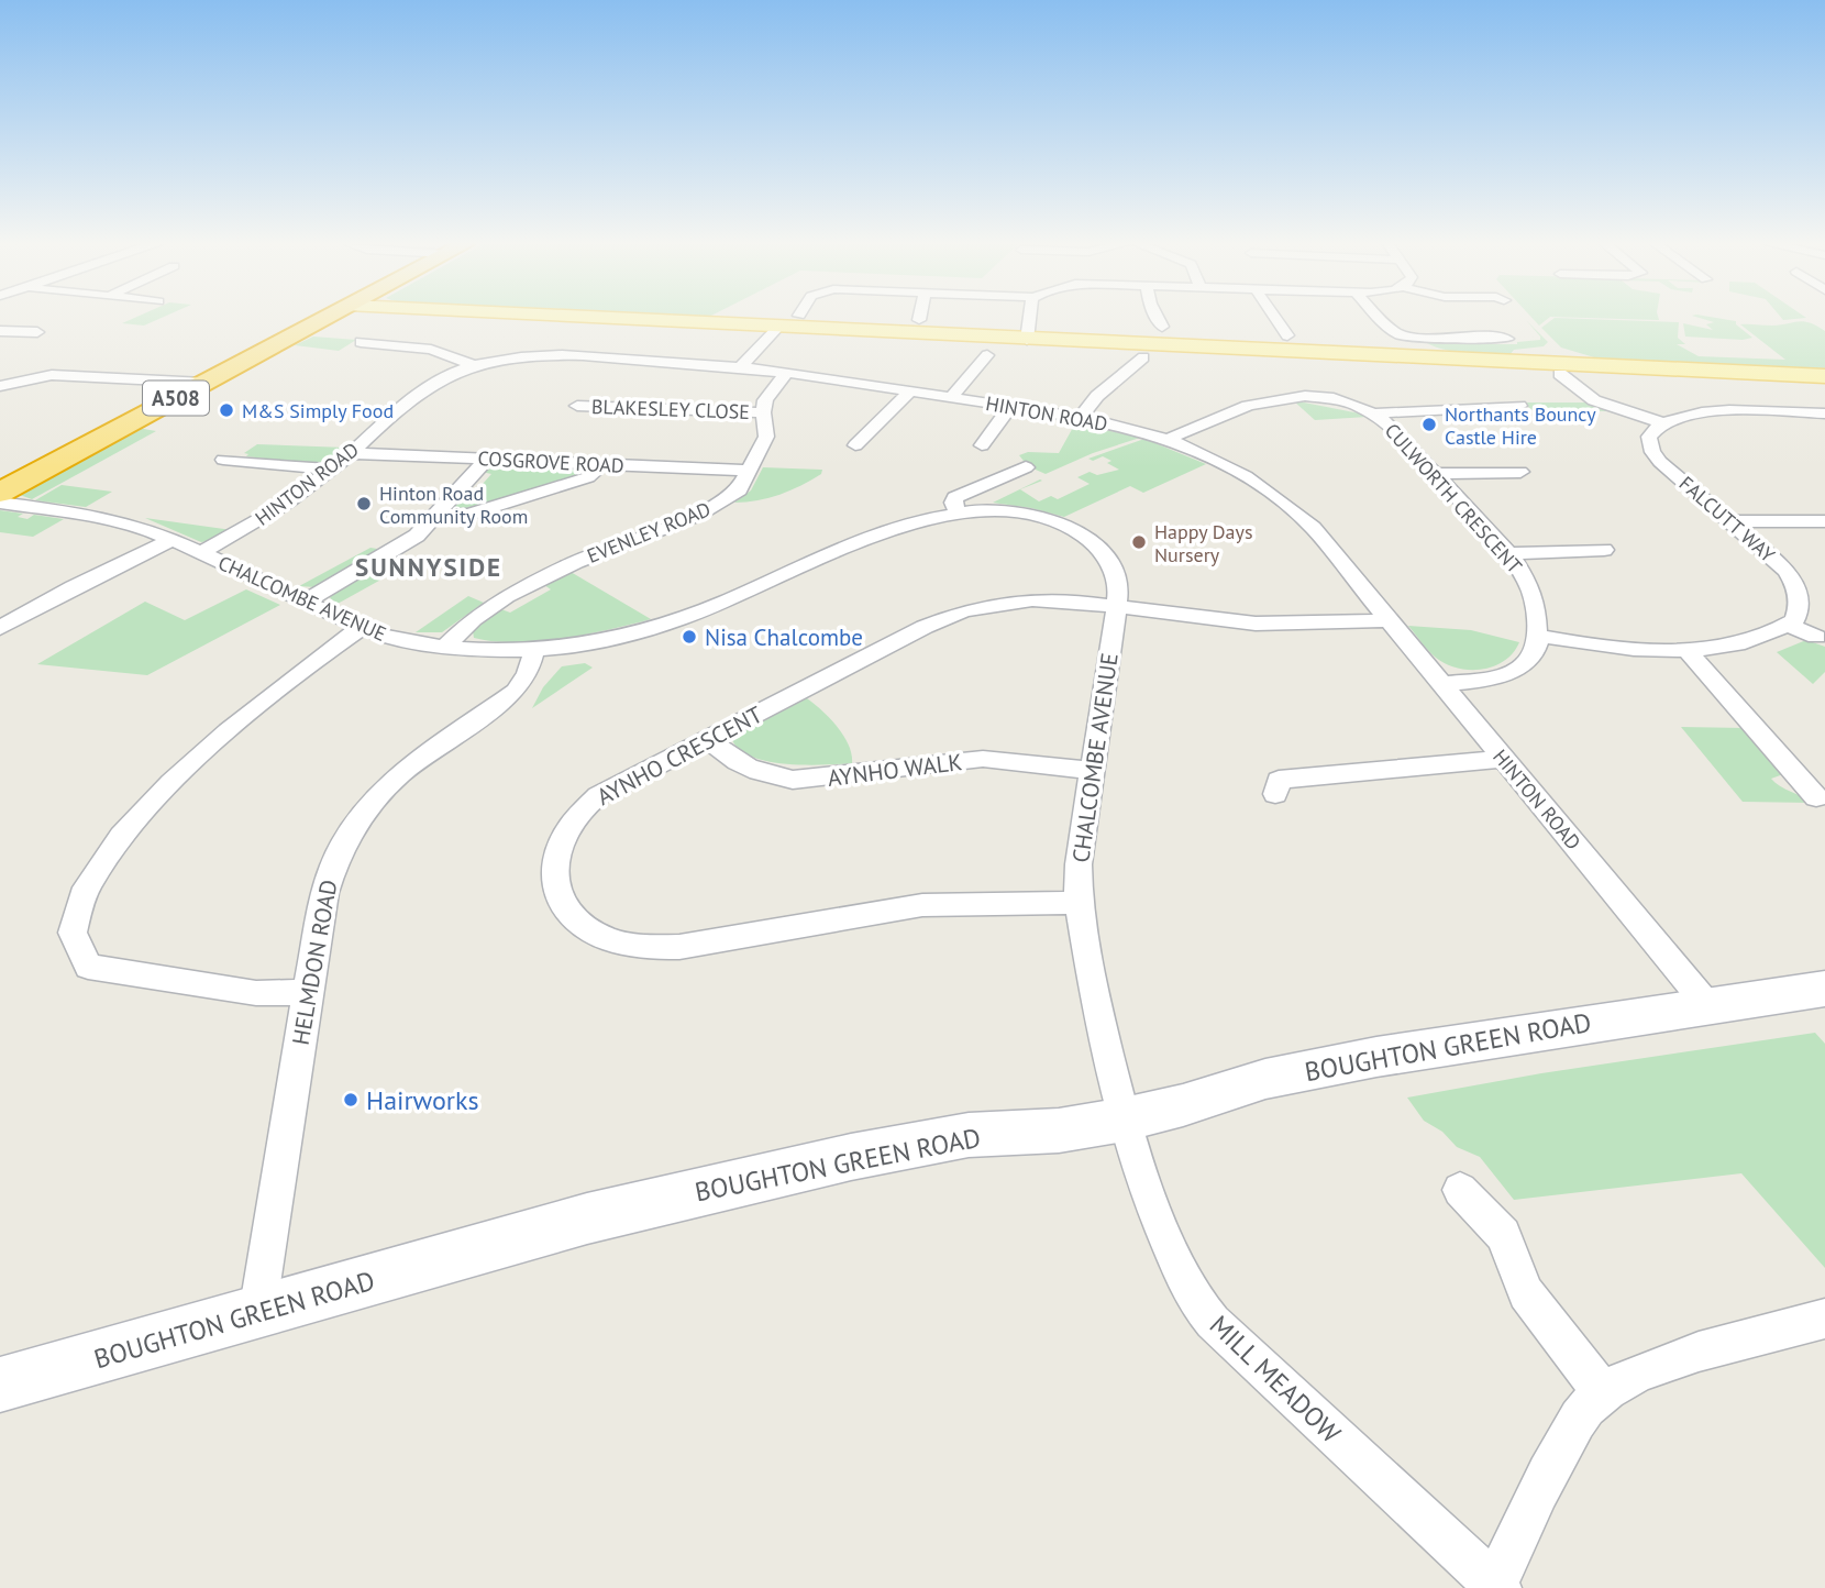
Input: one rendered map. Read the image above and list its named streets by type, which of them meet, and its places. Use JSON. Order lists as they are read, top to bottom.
{
  "streets": {
    "highway": ["A508"],
    "street": [
      "BLAKESLEY CLOSE",
      "HINTON ROAD",
      "COSGROVE ROAD",
      "CULWORTH CRESCENT",
      "FALCUTT WAY",
      "EVENLEY ROAD",
      "CHALCOMBE AVENUE",
      "AYNHO CRESCENT",
      "AYNHO WALK",
      "HELMDON ROAD",
      "BOUGHTON GREEN ROAD",
      "MILL MEADOW"
    ]
  },
  "crossings": [
    ["BLAKESLEY CLOSE", "EVENLEY ROAD"],
    ["HINTON ROAD", "COSGROVE ROAD"],
    ["HINTON ROAD", "CULWORTH CRESCENT"],
    ["HINTON ROAD", "EVENLEY ROAD"],
    ["HINTON ROAD", "CHALCOMBE AVENUE"],
    ["HINTON ROAD", "BOUGHTON GREEN ROAD"],
    ["COSGROVE ROAD", "EVENLEY ROAD"],
    ["EVENLEY ROAD", "CHALCOMBE AVENUE"],
    ["CHALCOMBE AVENUE", "AYNHO CRESCENT"],
    ["CHALCOMBE AVENUE", "AYNHO WALK"],
    ["CHALCOMBE AVENUE", "HELMDON ROAD"],
    ["CHALCOMBE AVENUE", "BOUGHTON GREEN ROAD"],
    ["CHALCOMBE AVENUE", "MILL MEADOW"],
    ["AYNHO CRESCENT", "AYNHO WALK"],
    ["HELMDON ROAD", "BOUGHTON GREEN ROAD"],
    ["BOUGHTON GREEN ROAD", "MILL MEADOW"]
  ],
  "districts": ["SUNNYSIDE"],
  "places": [
    "M&S Simply Food",
    "Northants Bouncy Castle Hire",
    "Hinton Road Community Room",
    "Happy Days Nursery",
    "Nisa Chalcombe",
    "Hairworks"
  ]
}
